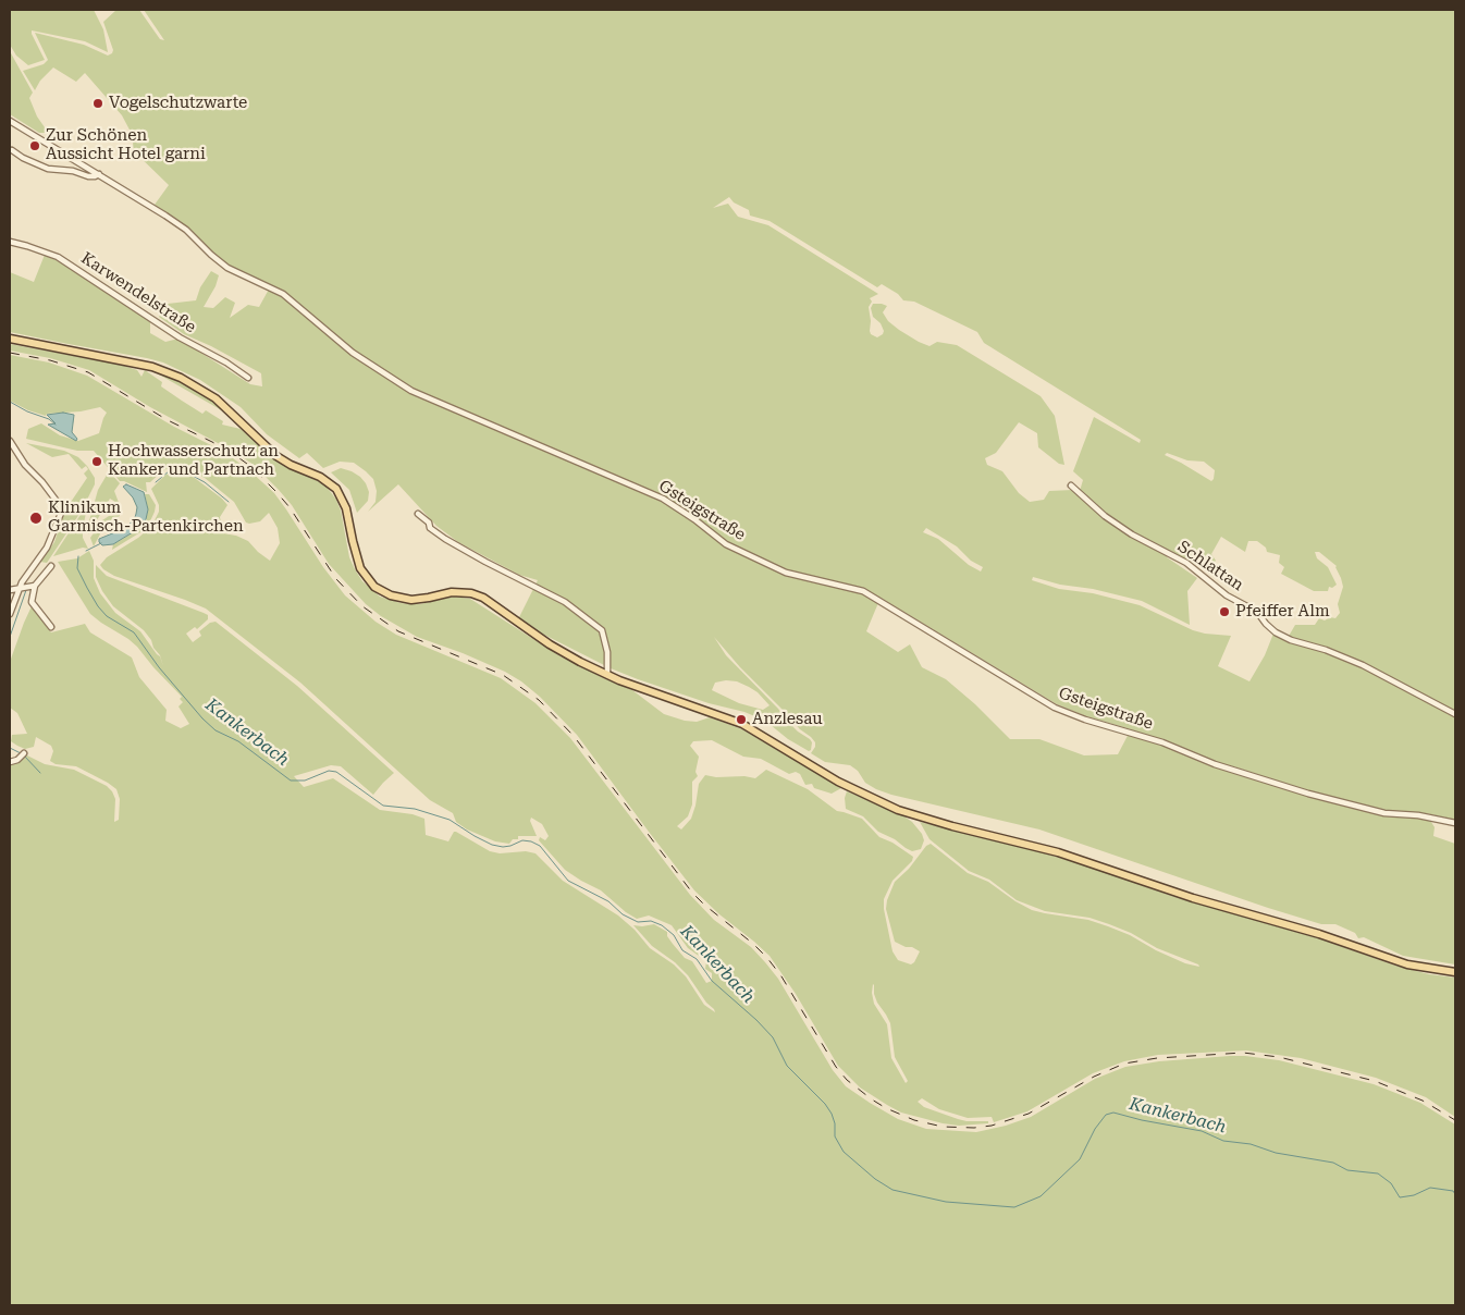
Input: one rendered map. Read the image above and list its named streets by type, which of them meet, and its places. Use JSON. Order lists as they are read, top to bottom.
{
  "streets": {
    "street": ["Karwendelstraße", "Gsteigstraße", "Schlattan"]
  },
  "water": ["Kankerbach"],
  "places": [
    "Vogelschutzwarte",
    "Zur Schönen Aussicht Hotel garni",
    "Hochwasserschutz an Kanker und Partnach",
    "Klinikum Garmisch-Partenkirchen",
    "Pfeiffer Alm",
    "Anzlesau"
  ]
}
